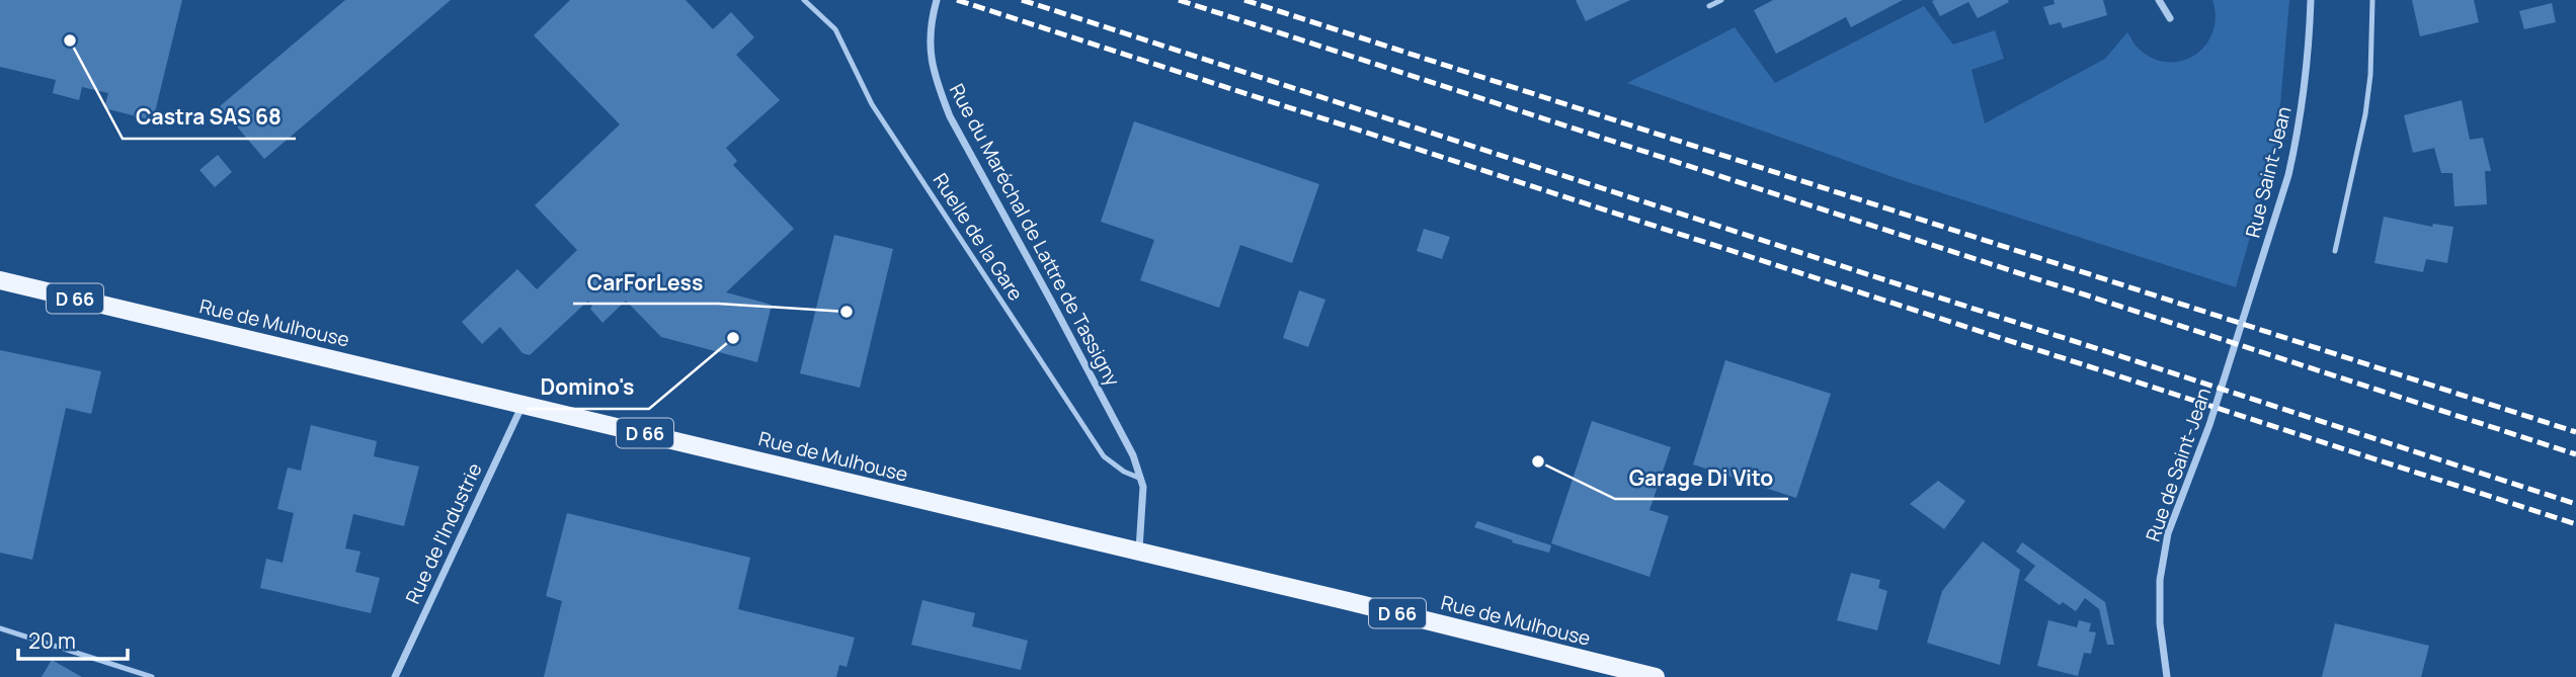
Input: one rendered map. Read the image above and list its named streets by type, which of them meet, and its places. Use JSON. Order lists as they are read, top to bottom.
{
  "streets": {
    "main road": ["D 66", "Rue de Mulhouse"],
    "street": [
      "Rue Saint-Jean",
      "Rue du Maréchal de Lattre de Tassigny",
      "Rue de Saint-Jean",
      "Rue de l'Industrie"
    ],
    "lane": ["Ruelle de la Gare"]
  },
  "crossings": [
    ["Rue Saint-Jean", "Rue de Saint-Jean"],
    ["Rue du Maréchal de Lattre de Tassigny", "Ruelle de la Gare"],
    ["Rue de Mulhouse", "Rue de l'Industrie"]
  ],
  "places": [
    "Castra SAS 68",
    "CarForLess",
    "Domino's",
    "Garage Di Vito"
  ],
  "scale_bar": "20 m"
}
